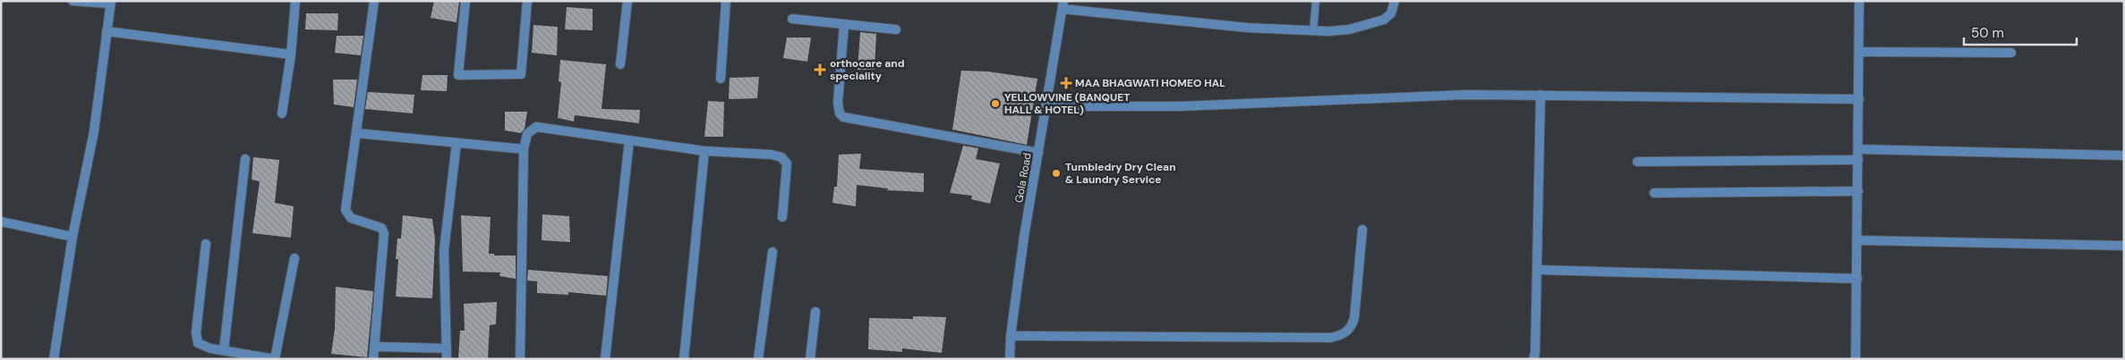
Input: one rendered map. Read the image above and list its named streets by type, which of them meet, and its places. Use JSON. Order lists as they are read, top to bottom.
{
  "streets": {
    "street": ["Gola Road"]
  },
  "places": {
    "health": ["orthocare and speciality", "MAA BHAGWATI HOMEO HAL"],
    "other": ["YELLOWVINE (BANQUET HALL & HOTEL)", "Tumbledry Dry Clean & Laundry Service"]
  },
  "scale_bar": "50 m"
}
